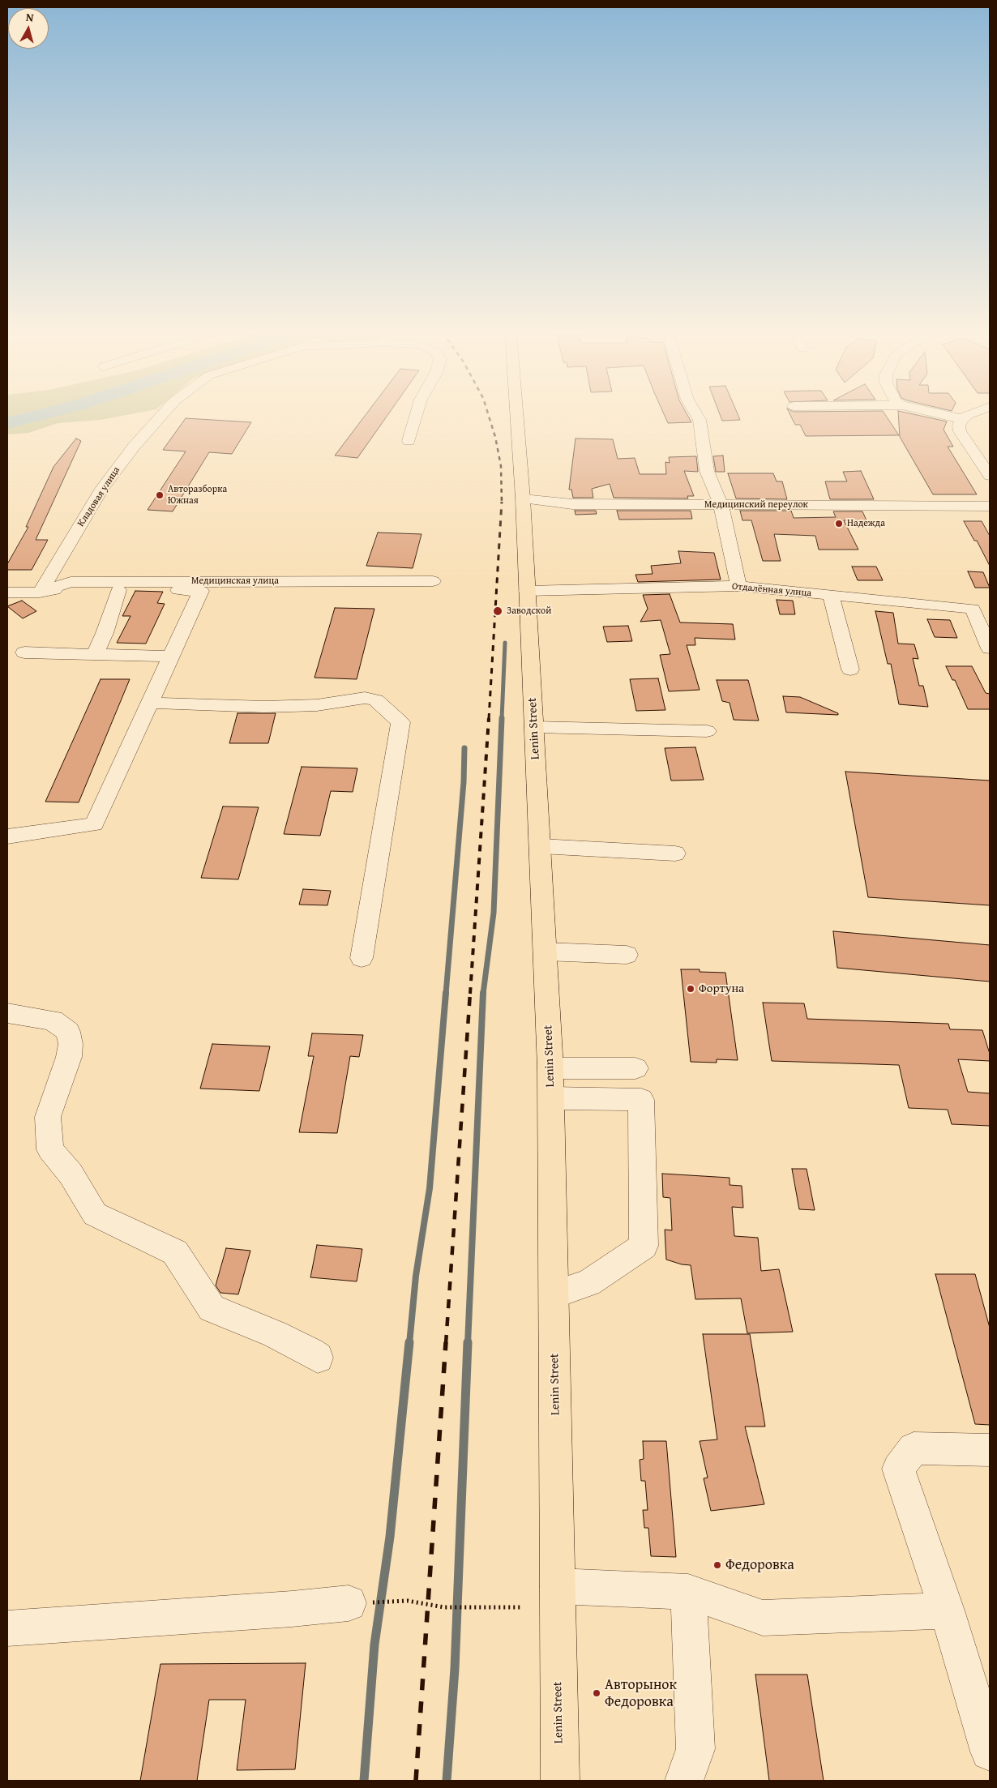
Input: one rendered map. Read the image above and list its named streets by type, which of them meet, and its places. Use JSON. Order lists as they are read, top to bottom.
{
  "streets": {
    "main road": ["Lenin Street"],
    "street": [
      "Кладовая улица",
      "Медицинский переулок",
      "Медицинская улица",
      "Отдалённая улица"
    ]
  },
  "crossings": [
    ["Кладовая улица", "Медицинская улица"],
    ["Медицинский переулок", "Lenin Street"],
    ["Отдалённая улица", "Lenin Street"]
  ],
  "places": [
    "Авторазборка Южная",
    "Надежда",
    "Заводской",
    "Фортуна",
    "Федоровка",
    "Авторынок Федоровка"
  ],
  "north": "top"
}
